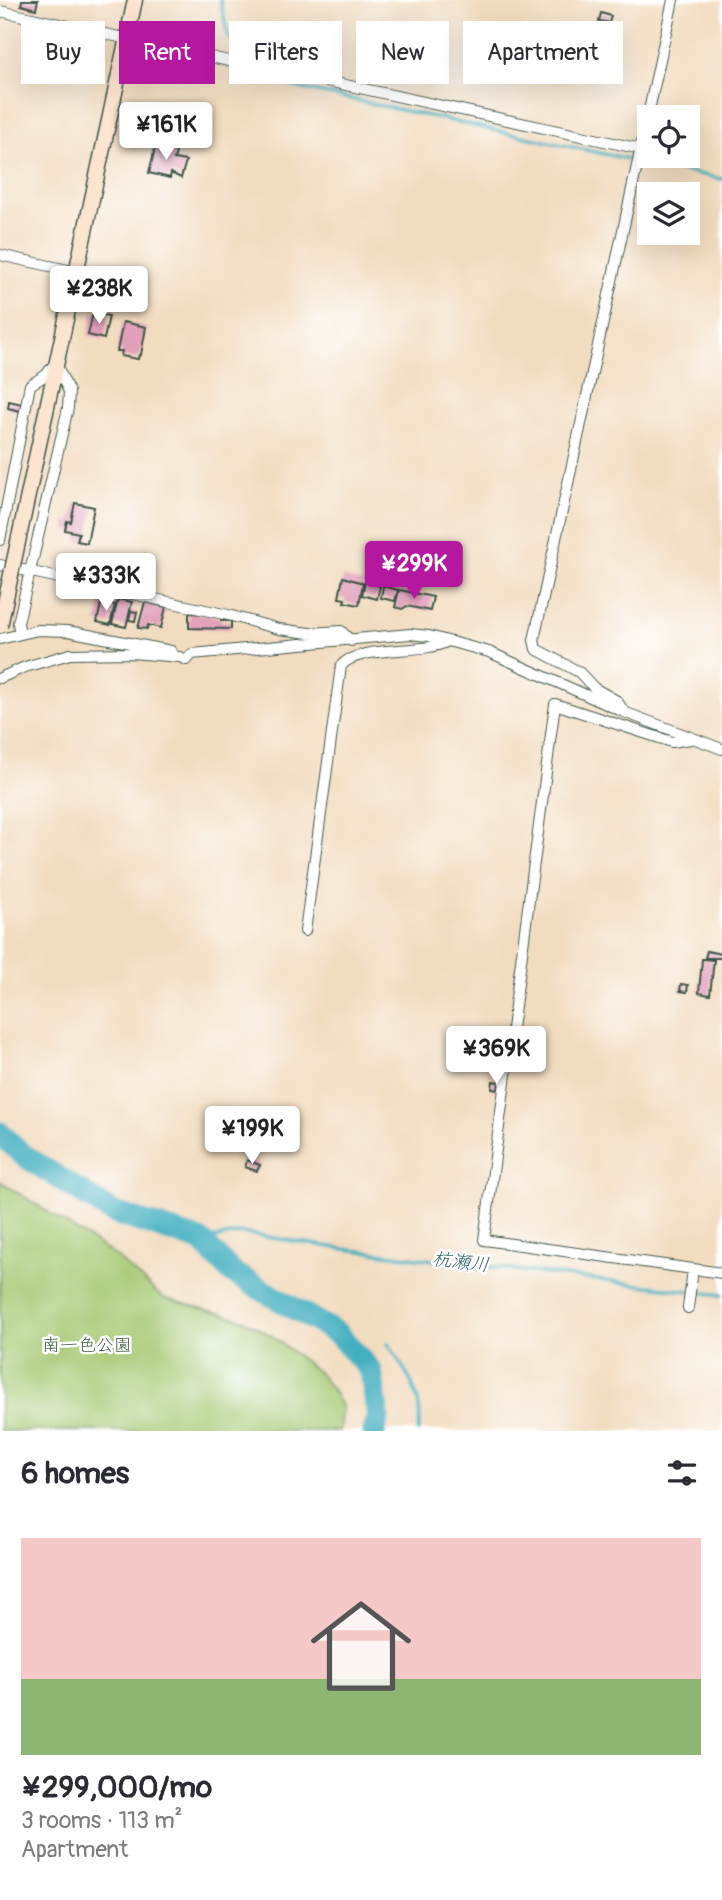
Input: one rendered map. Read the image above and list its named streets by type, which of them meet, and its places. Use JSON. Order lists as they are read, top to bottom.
{
  "water": ["杭瀬川"],
  "parks": ["南一色公園"],
  "page": {
    "chip": [
      "Buy",
      "Rent",
      "Filters",
      "New",
      "Apartment"
    ],
    "price": [
      "¥161K",
      "¥238K",
      "¥299K",
      "¥333K",
      "¥369K",
      "¥199K"
    ],
    "heading": "6 homes",
    "list": [
      {
        "name": "¥299,000/mo",
        "note": "3 rooms · 113 m² · Apartment"
      }
    ]
  }
}
